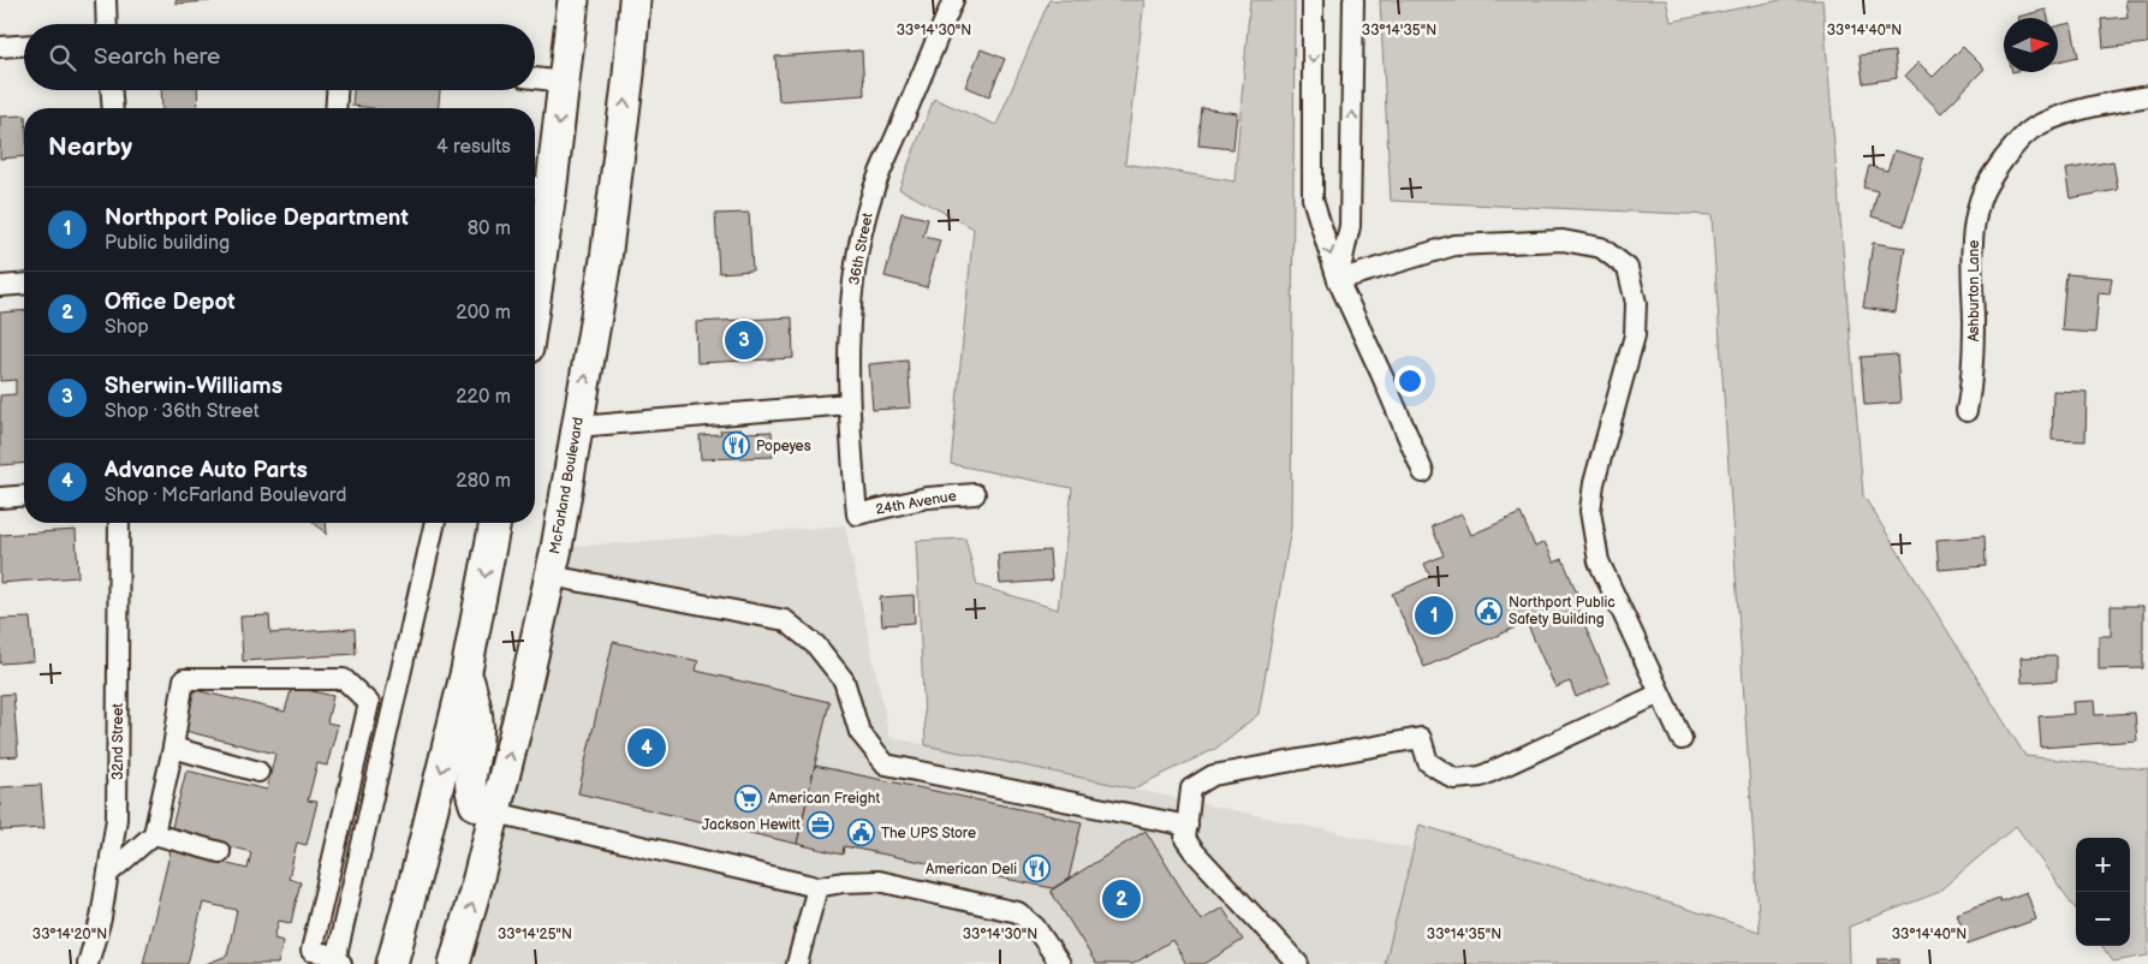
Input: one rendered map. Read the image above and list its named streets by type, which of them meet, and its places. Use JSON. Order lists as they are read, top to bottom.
{
  "streets": {
    "highway": ["McFarland Boulevard"],
    "street": [
      "36th Street",
      "Ashburton Lane",
      "24th Avenue",
      "32nd Street"
    ]
  },
  "crossings": [
    ["36th Street", "24th Avenue"]
  ],
  "places": {
    "restaurant": ["Popeyes", "American Deli"],
    "public building": ["Northport Public Safety Building", "The UPS Store"],
    "supermarket": ["American Freight"],
    "office": ["Jackson Hewitt"]
  },
  "north": "right",
  "page": {
    "search": "Search here",
    "heading": ["Nearby", "4 results"],
    "list": [
      {
        "mark": "1",
        "name": "Northport Police Department",
        "note": "Public building",
        "value": "80 m"
      },
      {
        "mark": "2",
        "name": "Office Depot",
        "note": "Shop",
        "value": "200 m"
      },
      {
        "mark": "3",
        "name": "Sherwin-Williams",
        "note": "Shop · 36th Street",
        "value": "220 m"
      },
      {
        "mark": "4",
        "name": "Advance Auto Parts",
        "note": "Shop · McFarland Boulevard",
        "value": "280 m"
      }
    ],
    "pins": [
      "3",
      "1",
      "4",
      "2"
    ],
    "map_buttons": ["+", "−"]
  },
  "coordinates": [
    "33°14'30\"N",
    "33°14'35\"N",
    "33°14'40\"N",
    "33°14'20\"N",
    "33°14'25\"N"
  ]
}
